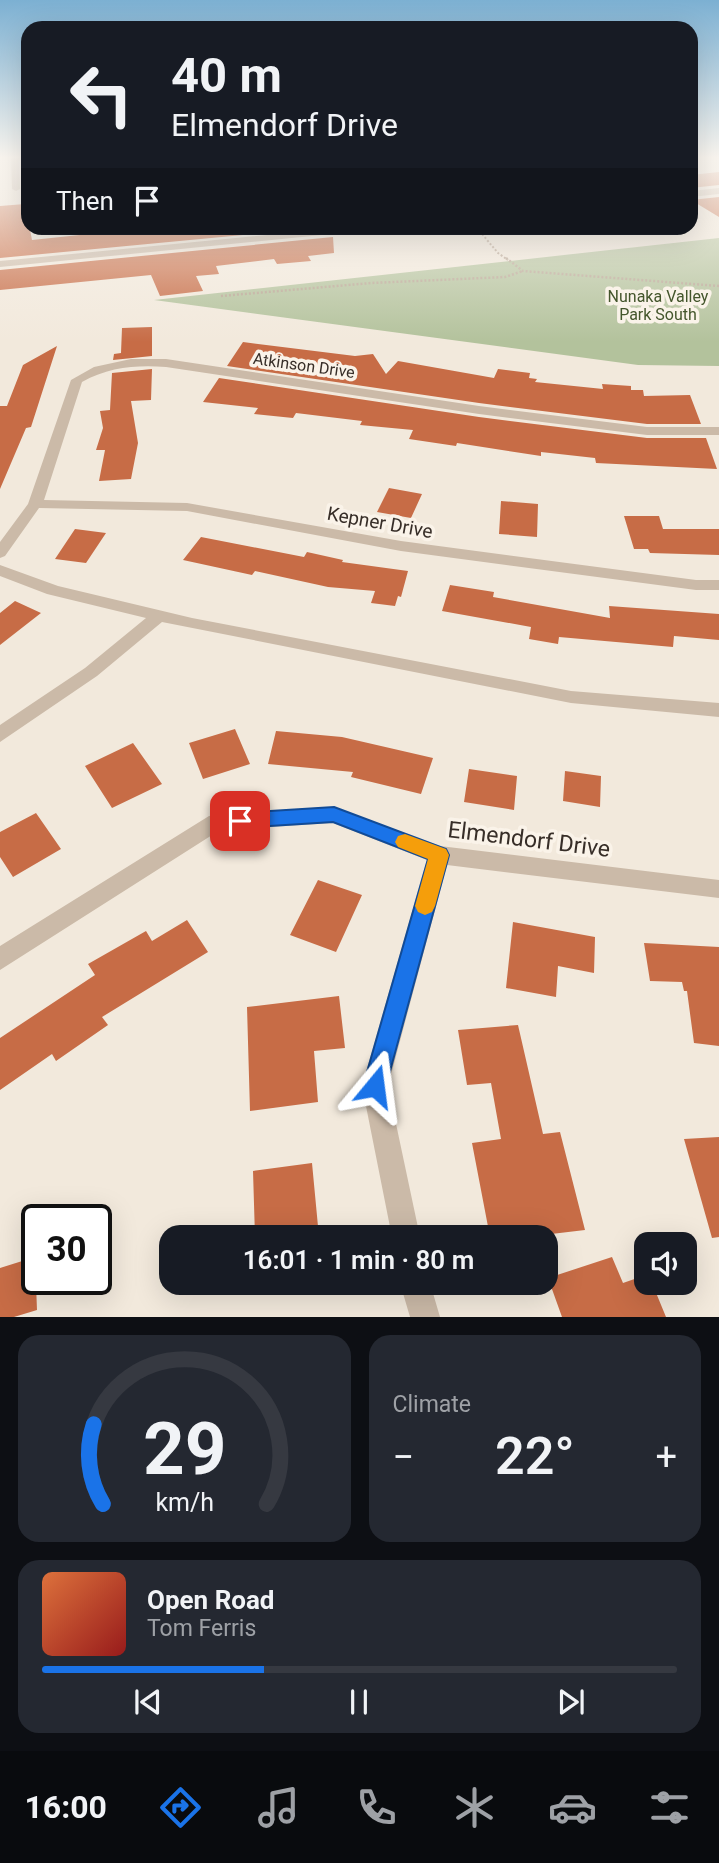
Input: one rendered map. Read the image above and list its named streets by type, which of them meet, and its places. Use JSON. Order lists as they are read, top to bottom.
{
  "streets": {
    "street": ["Atkinson Drive", "Kepner Drive", "Elmendorf Drive"]
  },
  "crossings": [
    ["Atkinson Drive", "Kepner Drive"]
  ],
  "parks": ["Nunaka Valley Park South"],
  "page": {
    "turn": ["40 m", "Elmendorf Drive"],
    "then": "Then",
    "limit": "30",
    "trip": "16:01 · 1 min · 80 m",
    "tile": "Climate",
    "heat": ["−", "22°", "+"],
    "song": ["Open Road", "Tom Ferris"],
    "tabs": "16:00",
    "gauge": ["29", "km/h"]
  }
}
